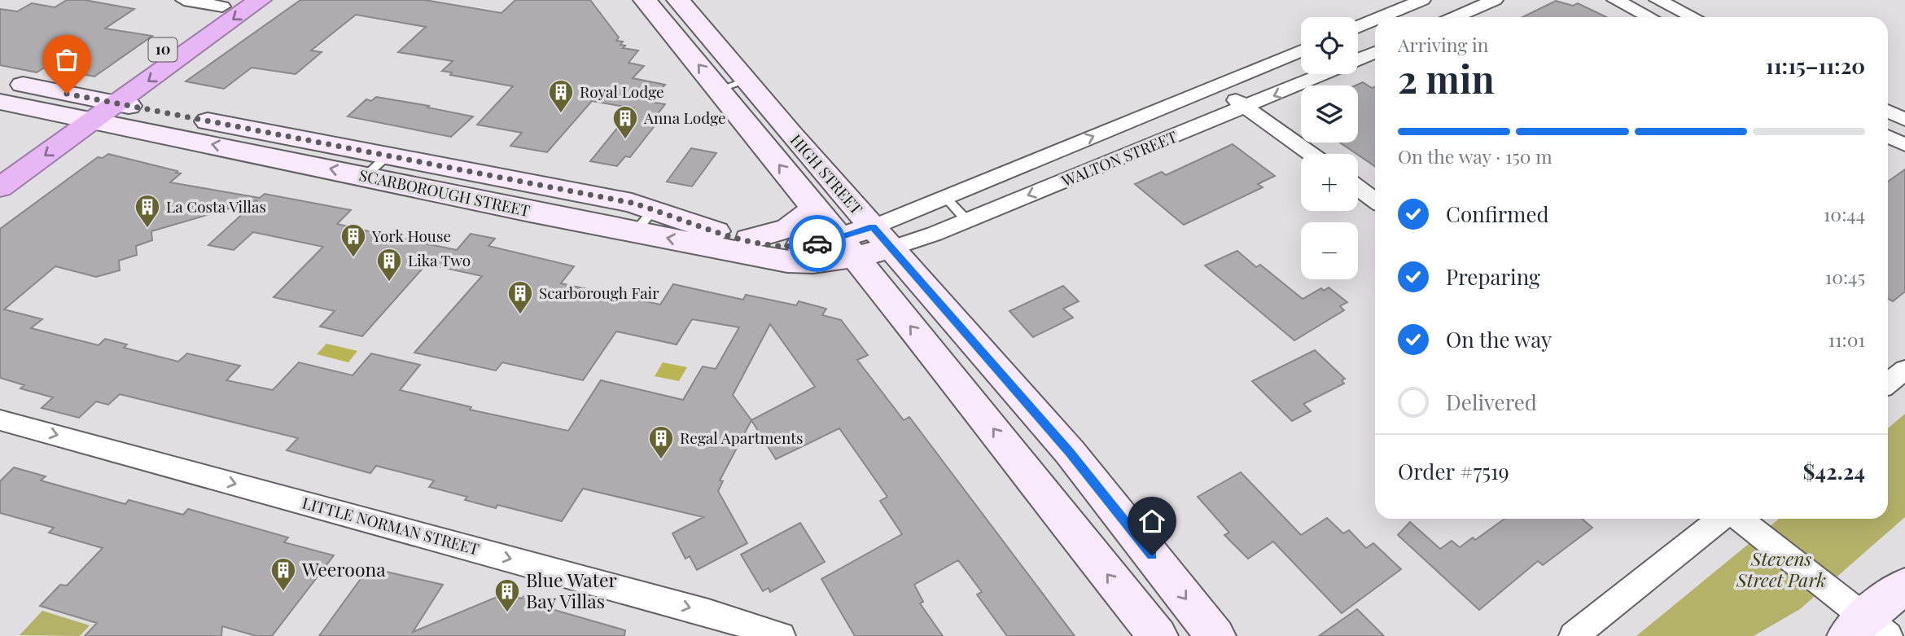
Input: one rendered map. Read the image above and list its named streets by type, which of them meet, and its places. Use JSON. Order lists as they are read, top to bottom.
{
  "streets": {
    "highway": ["10"],
    "main road": ["HIGH STREET", "SCARBOROUGH STREET"],
    "street": ["WALTON STREET", "LITTLE NORMAN STREET"]
  },
  "crossings": [
    ["10", "SCARBOROUGH STREET"],
    ["WALTON STREET", "HIGH STREET"],
    ["WALTON STREET", "SCARBOROUGH STREET"],
    ["HIGH STREET", "SCARBOROUGH STREET"]
  ],
  "one_way": ["LITTLE NORMAN STREET"],
  "parks": ["Stevens Street Park"],
  "places": {
    "building": [
      "Royal Lodge",
      "Anna Lodge",
      "La Costa Villas",
      "York House",
      "Lika Two",
      "Scarborough Fair",
      "Regal Apartments",
      "Weeroona",
      "Blue Water Bay Villas"
    ]
  },
  "page": {
    "map_buttons": ["+", "−"],
    "heading": ["2 min", "Arriving in", "11:15–11:20"],
    "panel": ["Order #7519", "$42.24"],
    "bar": "On the way · 150 m",
    "list": [
      ["Confirmed", "10:44"],
      ["Preparing", "10:45"],
      ["On the way", "11:01"],
      "Delivered"
    ]
  }
}
